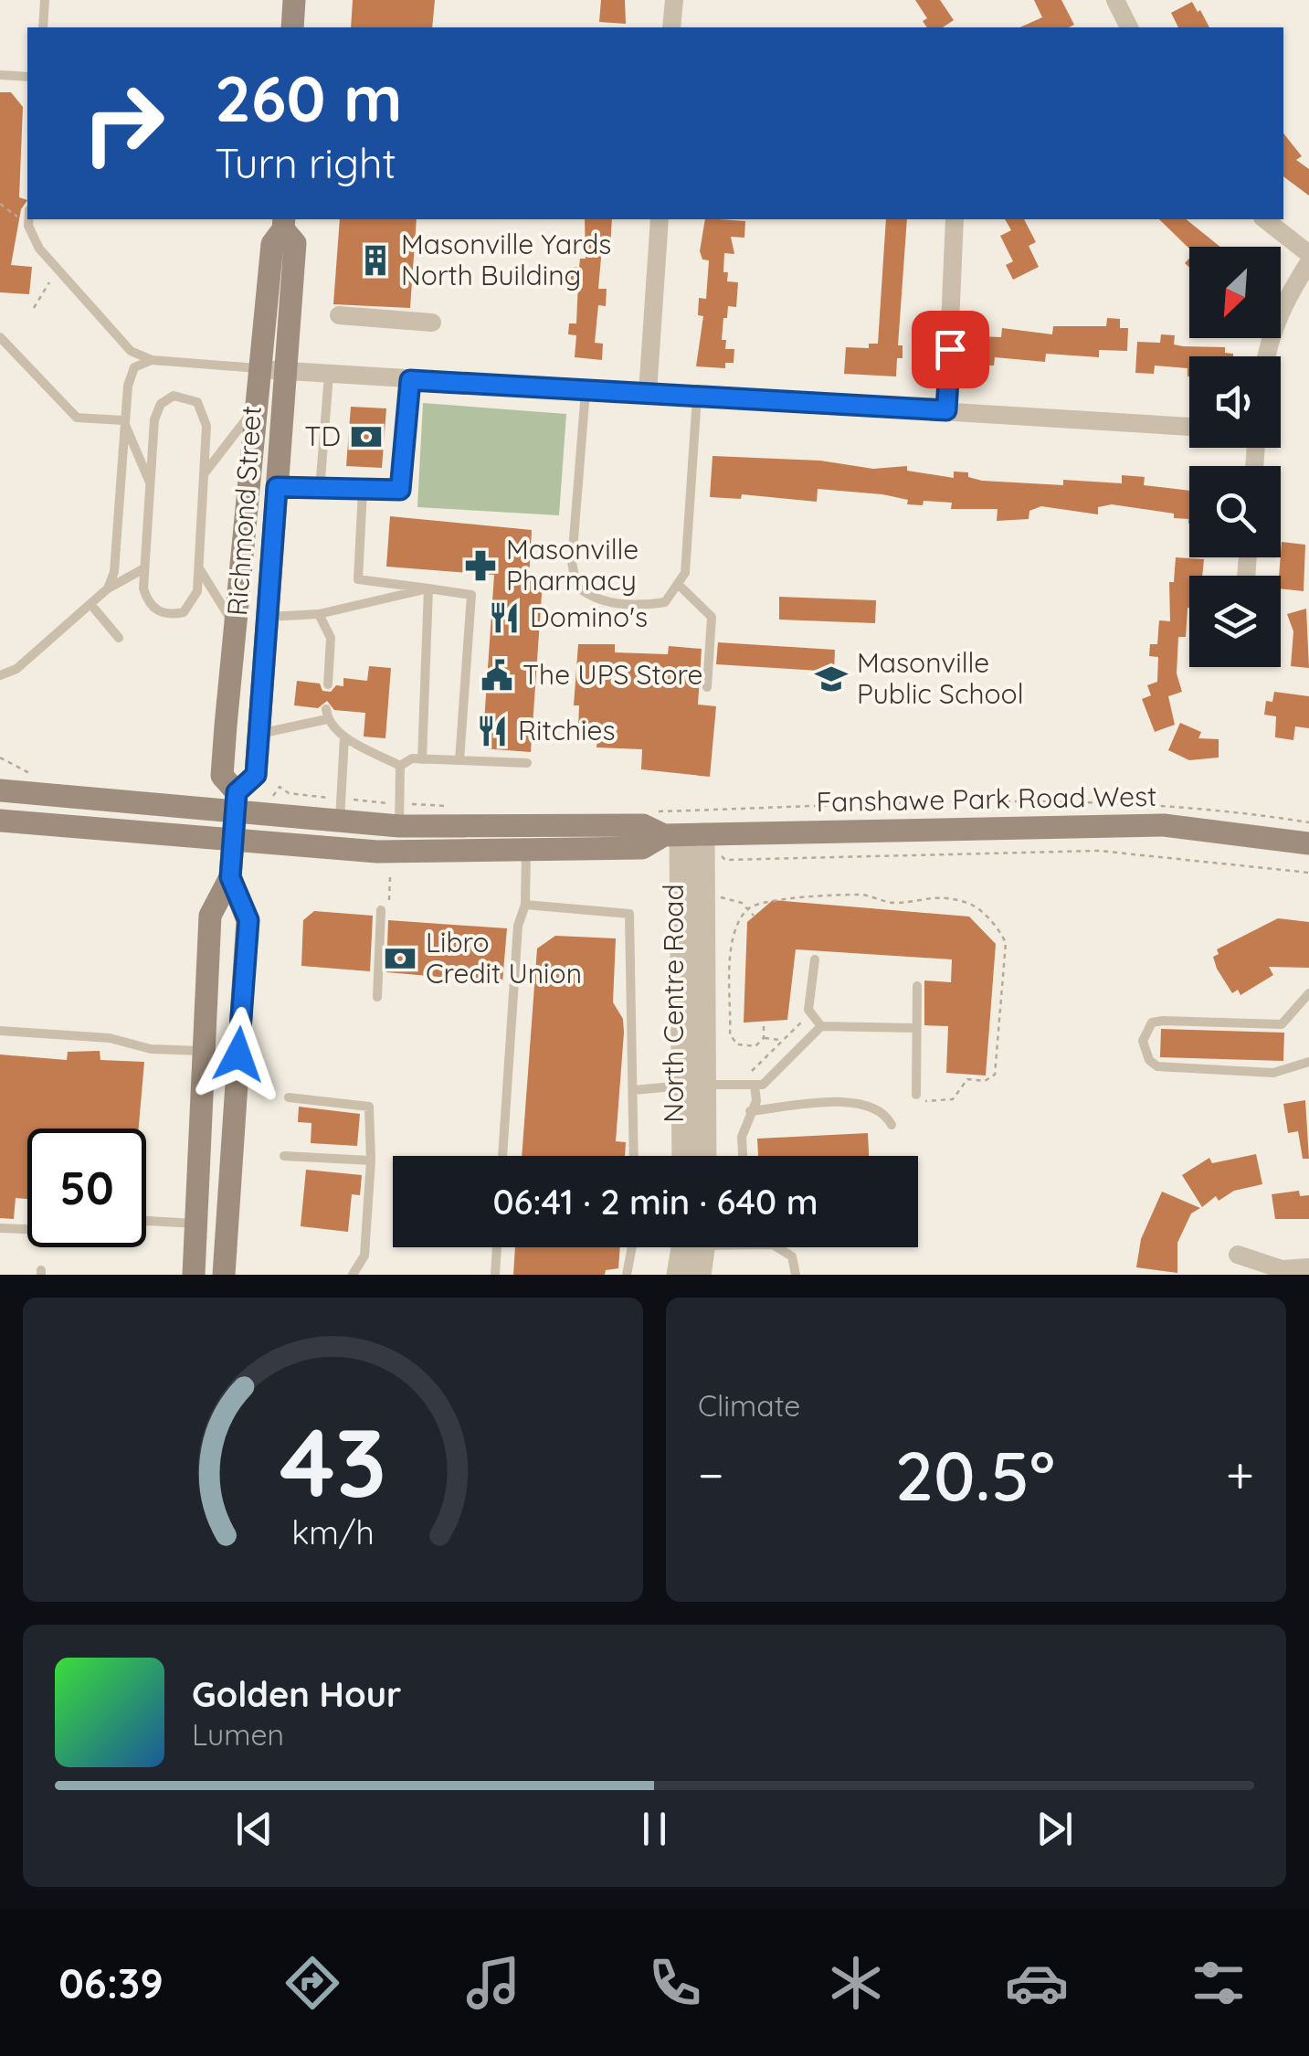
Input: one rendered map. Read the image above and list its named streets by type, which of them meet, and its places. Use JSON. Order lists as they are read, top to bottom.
{
  "streets": {
    "main road": ["Richmond Street", "Fanshawe Park Road West"],
    "street": ["North Centre Road"]
  },
  "crossings": [
    ["Richmond Street", "Fanshawe Park Road West"],
    ["Fanshawe Park Road West", "North Centre Road"]
  ],
  "places": {
    "building": ["Masonville Yards North Building"],
    "bank": ["TD", "Libro Credit Union"],
    "pharmacy": ["Masonville Pharmacy"],
    "restaurant": ["Domino's", "Ritchies"],
    "public building": ["The UPS Store"],
    "school or university": ["Masonville Public School"]
  },
  "north": "bottom left",
  "page": {
    "turn": ["260 m", "Turn right"],
    "limit": "50",
    "trip": "06:41 · 2 min · 640 m",
    "tile": "Climate",
    "heat": ["−", "20.5°", "+"],
    "song": ["Golden Hour", "Lumen"],
    "tabs": "06:39",
    "gauge": ["43", "km/h"]
  }
}
